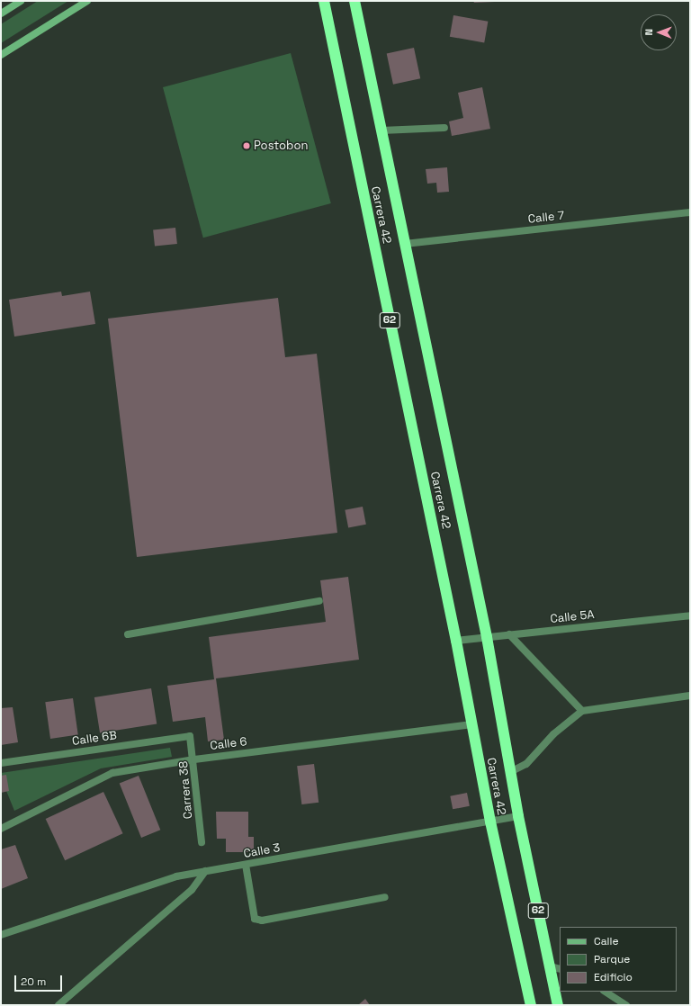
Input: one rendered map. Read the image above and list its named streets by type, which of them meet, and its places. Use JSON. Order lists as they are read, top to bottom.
{
  "streets": {
    "highway": ["Carrera 42", "62"],
    "street": [
      "Calle 7",
      "Calle 5A",
      "Calle 6B",
      "Calle 6",
      "Carrera 38",
      "Calle 3"
    ]
  },
  "crossings": [
    ["Carrera 42", "Calle 7"],
    ["Carrera 42", "Calle 5A"],
    ["Carrera 42", "Calle 6"],
    ["Carrera 42", "Calle 3"],
    ["Calle 6B", "Carrera 38"],
    ["Calle 6", "Carrera 38"]
  ],
  "places": ["Postobon"],
  "legend": ["Calle", "Parque", "Edificio"],
  "scale_bar": "20 m",
  "north": "left"
}
